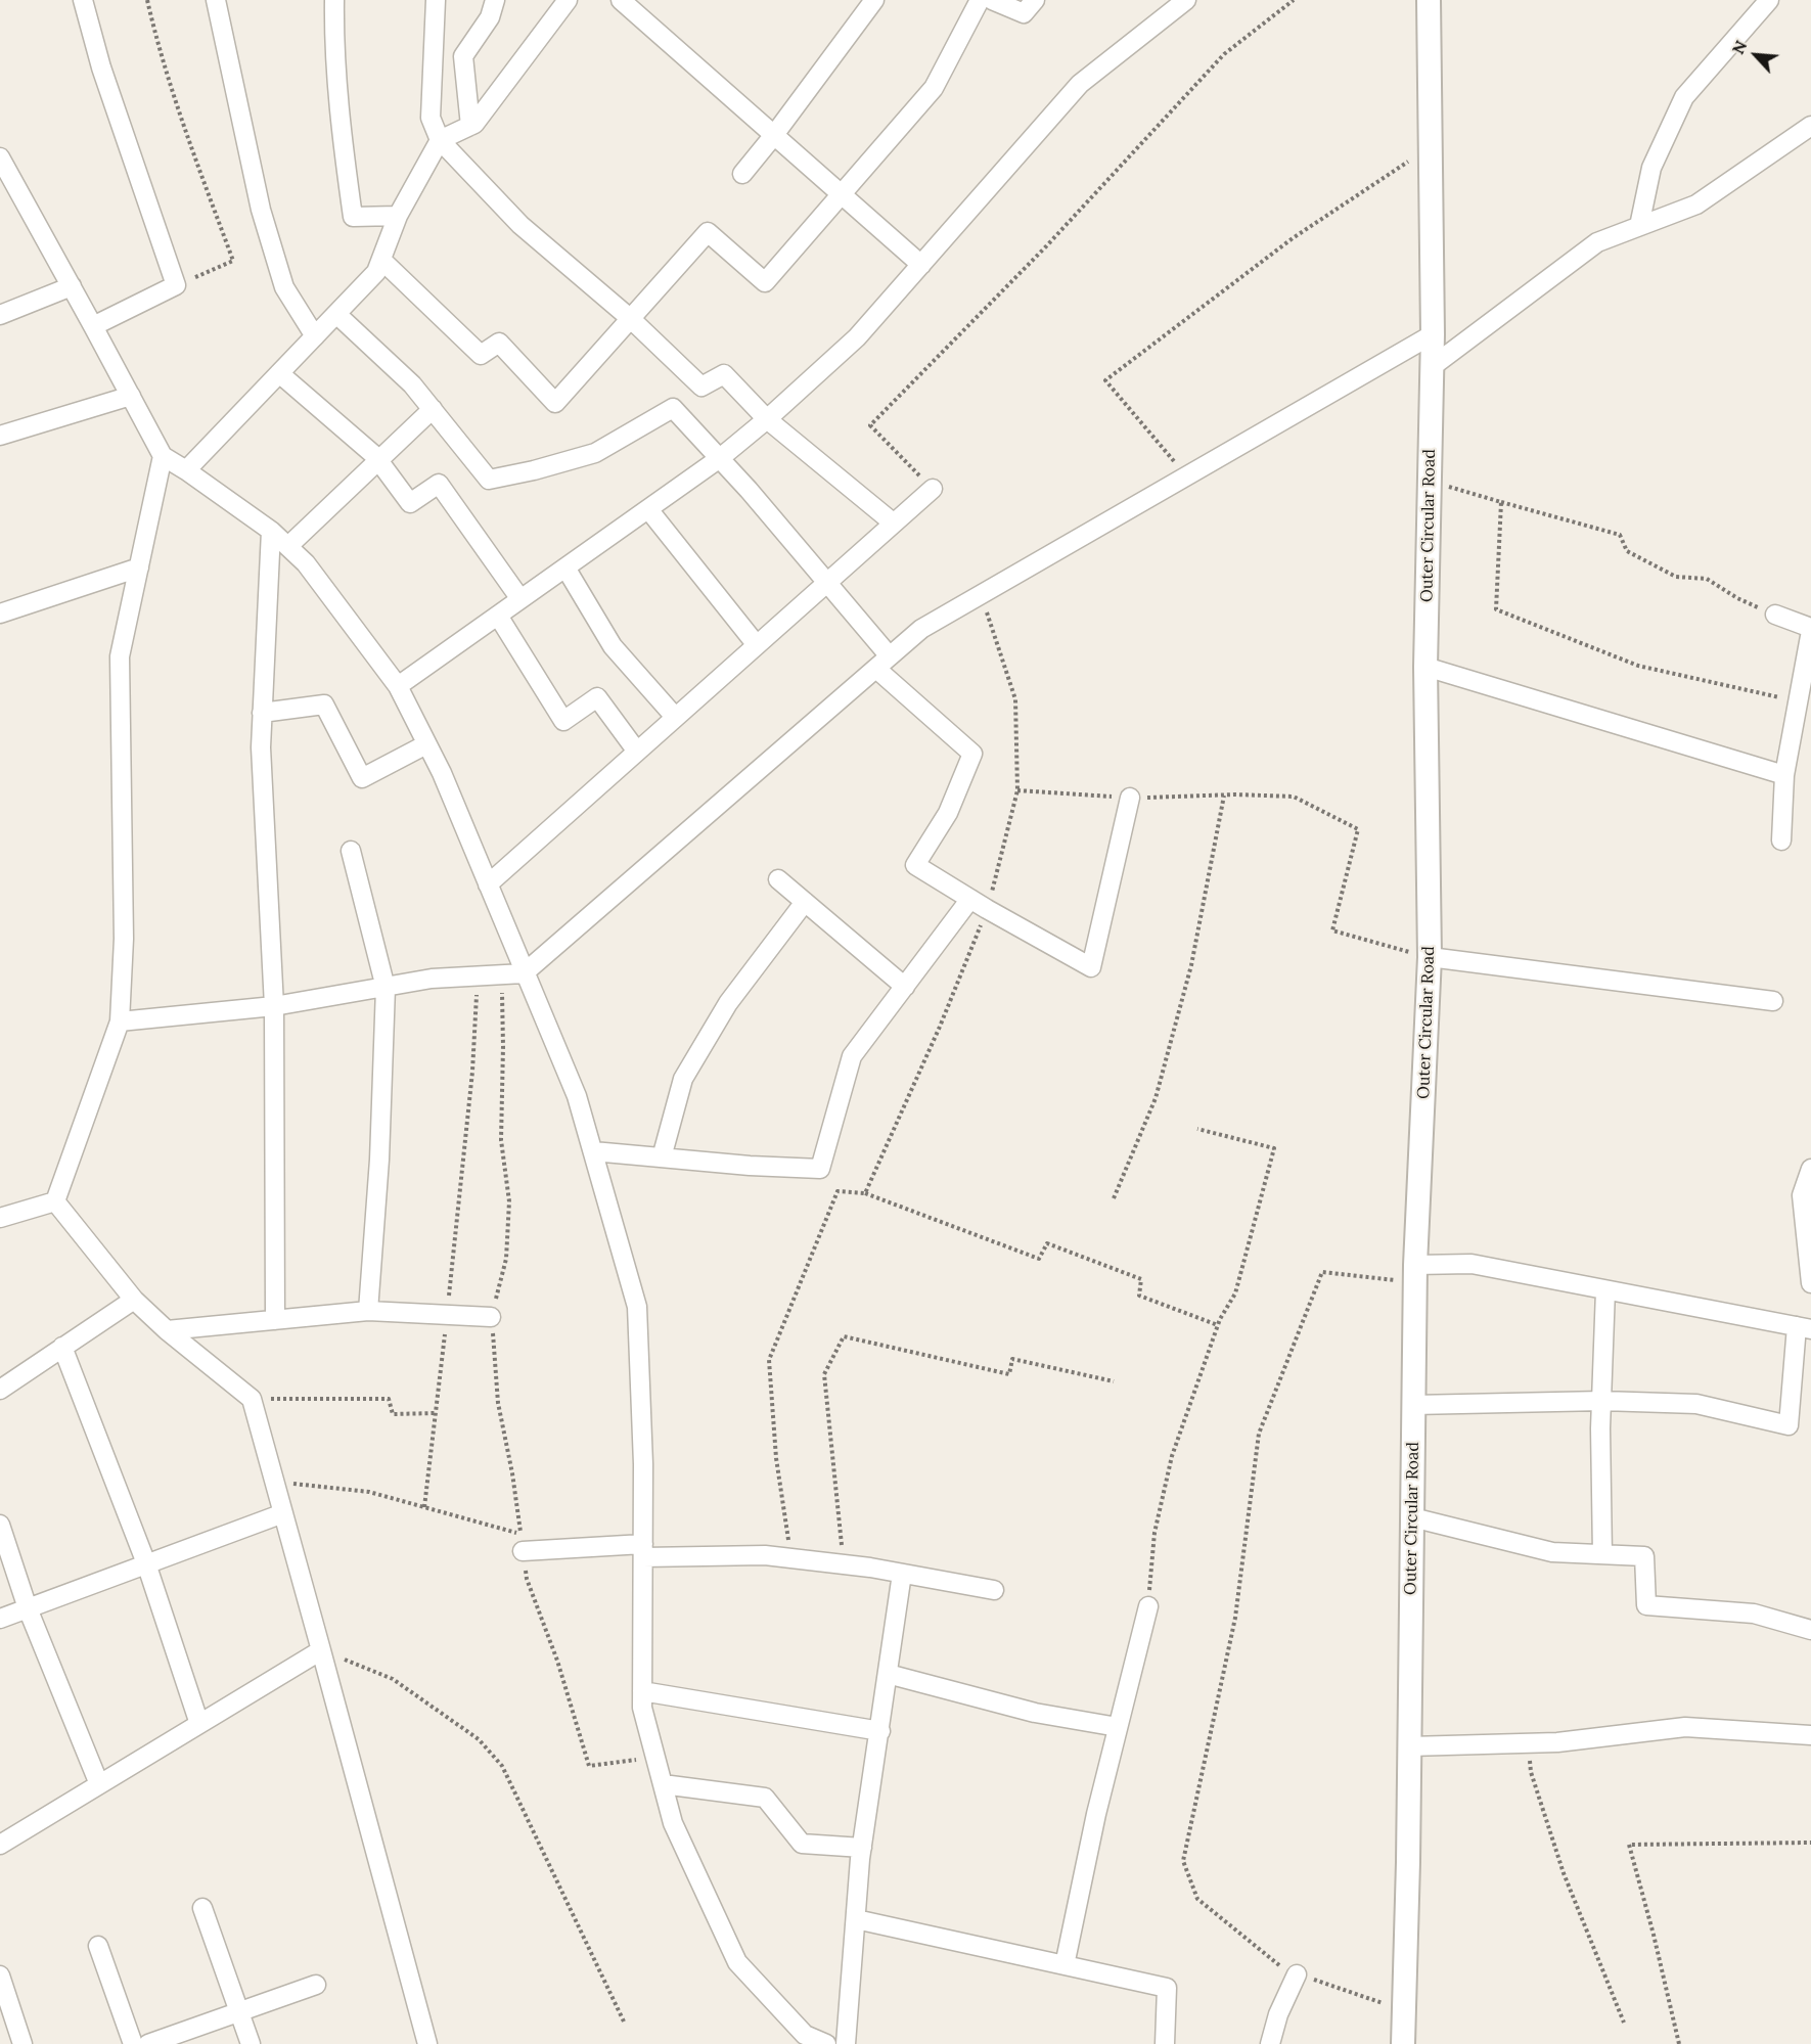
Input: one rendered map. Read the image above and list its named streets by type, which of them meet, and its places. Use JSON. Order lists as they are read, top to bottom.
{
  "streets": {
    "street": ["Outer Circular Road"]
  },
  "north": "top left"
}
